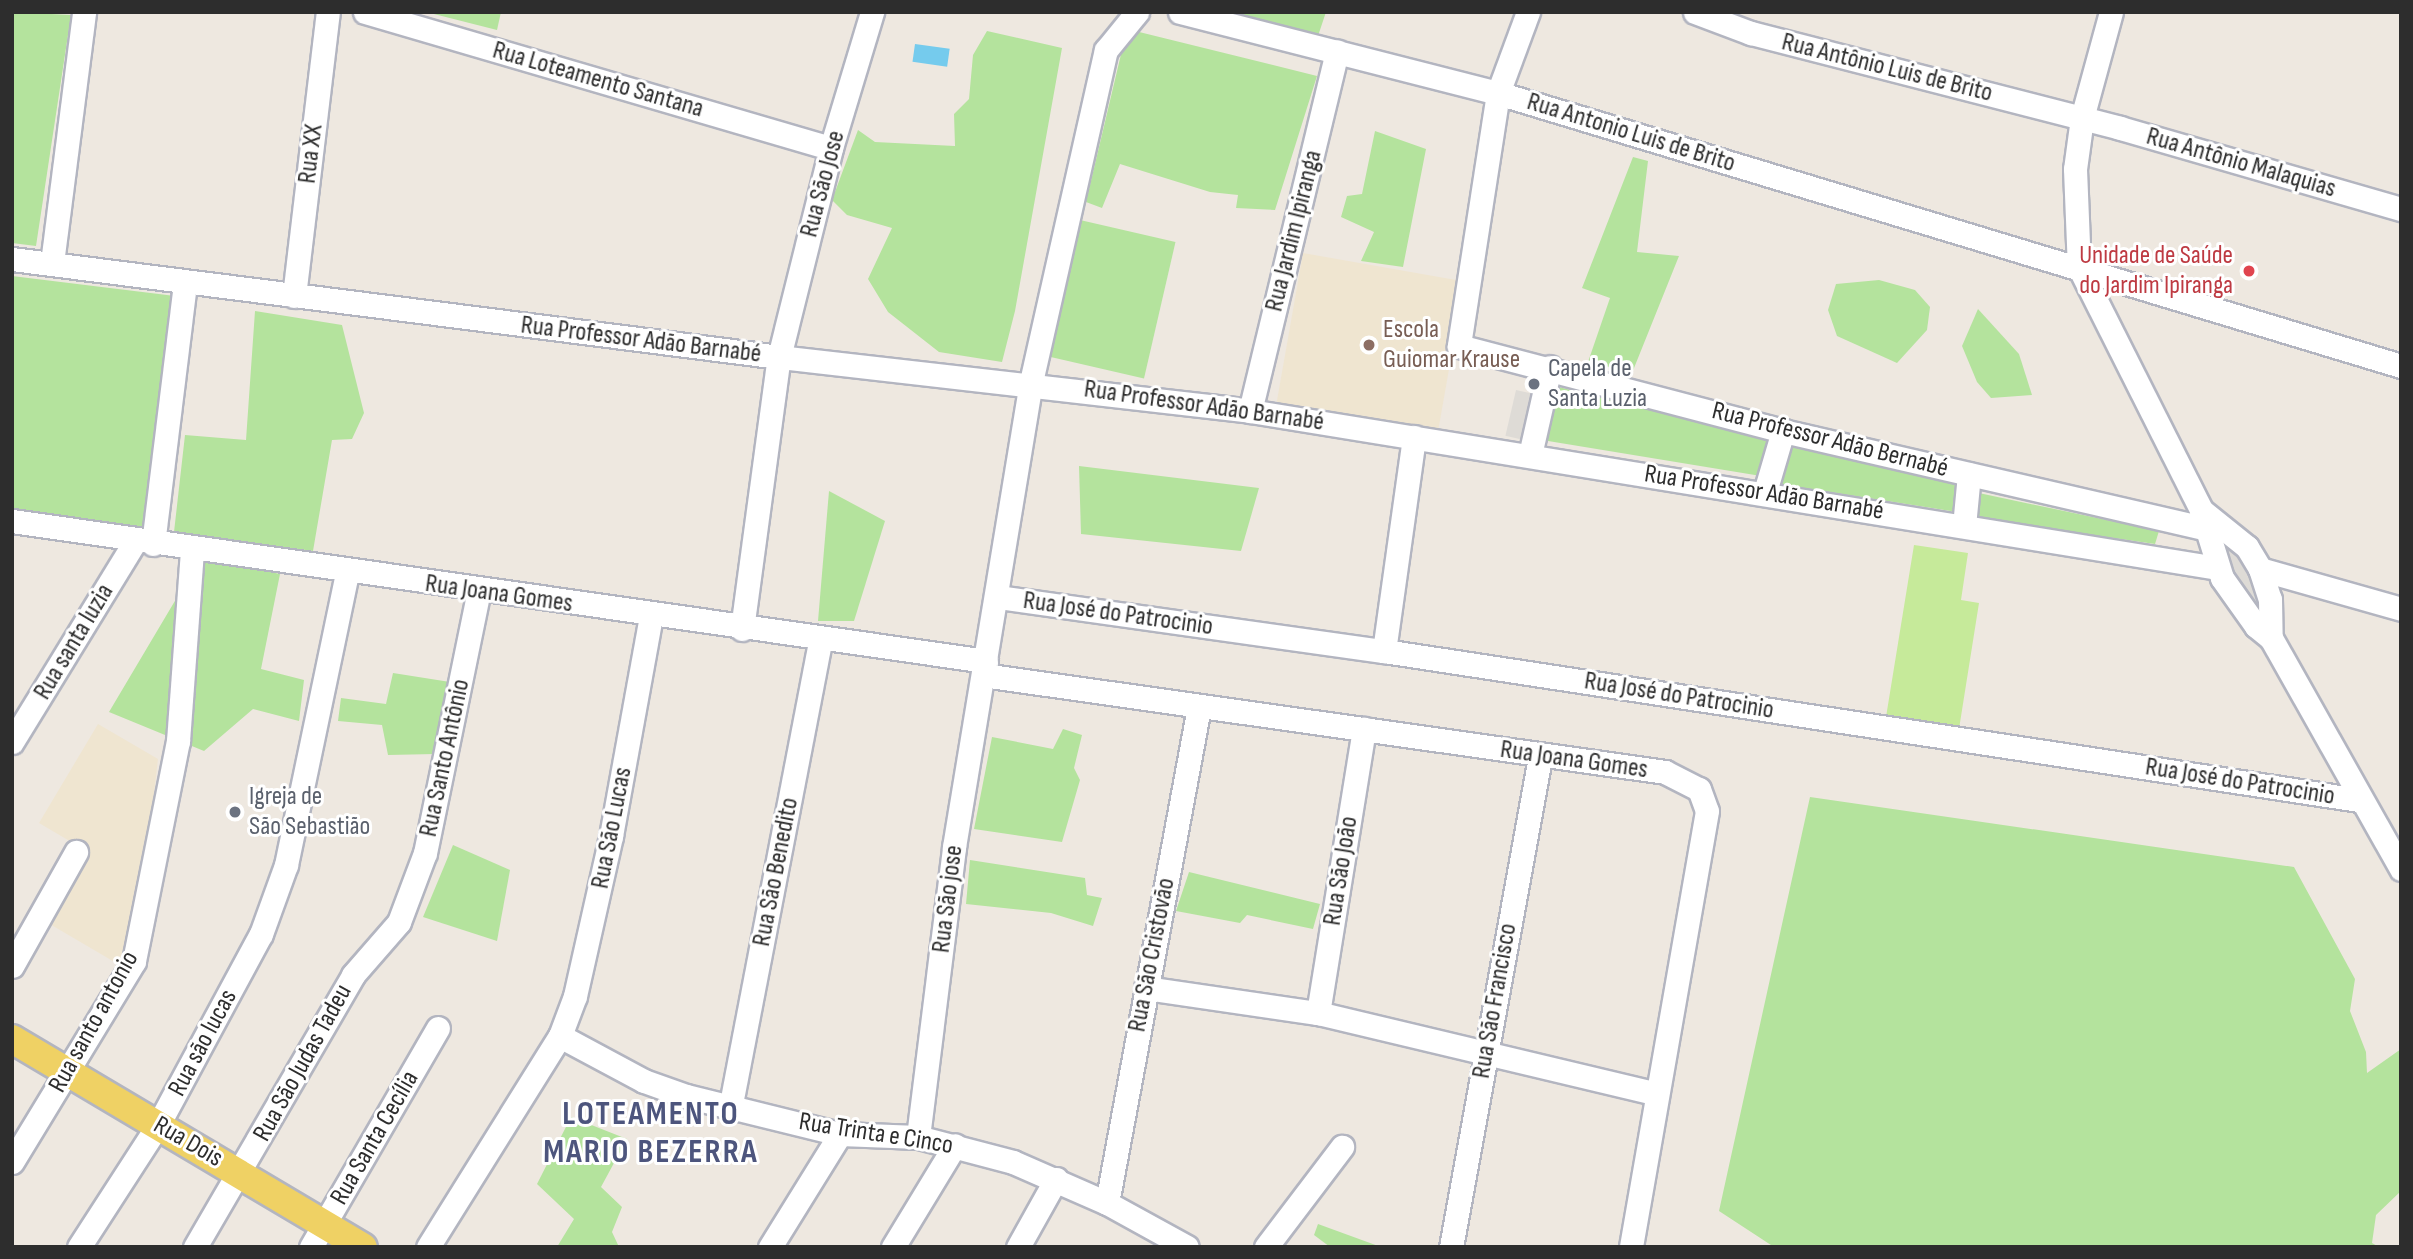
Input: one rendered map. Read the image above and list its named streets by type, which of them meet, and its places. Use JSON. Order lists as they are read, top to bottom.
{
  "streets": {
    "main road": ["Rua Dois"],
    "street": [
      "Rua Antônio Luis de Brito",
      "Rua Loteamento Santana",
      "Rua Antonio Luis de Brito",
      "Rua XX",
      "Rua Antônio Malaquias",
      "Rua São Jose",
      "Rua Jardim Ipiranga",
      "Rua Professor Adão Barnabé",
      "Rua Professor Adão Bernabé",
      "Rua Joana Gomes",
      "Rua José do Patrocinio",
      "Rua santa luzia",
      "Rua Santo Antônio",
      "Rua São Lucas",
      "Rua São João",
      "Rua São Benedito",
      "Rua São jose",
      "Rua São Cristovão",
      "Rua São Francisco",
      "Rua santo antonio",
      "Rua são lucas",
      "Rua São Judas Tadeu",
      "Rua Trinta e Cinco",
      "Rua Santa Cecília"
    ]
  },
  "crossings": [
    ["Rua Antônio Luis de Brito", "Rua Antônio Malaquias"],
    ["Rua Loteamento Santana", "Rua São Jose"],
    ["Rua Antonio Luis de Brito", "Rua Jardim Ipiranga"],
    ["Rua Antonio Luis de Brito", "Rua Professor Adão Bernabé"],
    ["Rua XX", "Rua Professor Adão Barnabé"],
    ["Rua São Jose", "Rua Professor Adão Barnabé"],
    ["Rua São Jose", "Rua Joana Gomes"],
    ["Rua Jardim Ipiranga", "Rua Professor Adão Barnabé"],
    ["Rua Professor Adão Barnabé", "Rua São jose"],
    ["Rua Joana Gomes", "Rua santa luzia"],
    ["Rua Joana Gomes", "Rua Santo Antônio"],
    ["Rua Joana Gomes", "Rua São Lucas"],
    ["Rua Joana Gomes", "Rua São João"],
    ["Rua Joana Gomes", "Rua São Benedito"],
    ["Rua Joana Gomes", "Rua São jose"],
    ["Rua Joana Gomes", "Rua São Cristovão"],
    ["Rua Joana Gomes", "Rua São Francisco"],
    ["Rua Joana Gomes", "Rua santo antonio"],
    ["Rua Joana Gomes", "Rua são lucas"],
    ["Rua José do Patrocinio", "Rua São jose"],
    ["Rua Santo Antônio", "Rua São Judas Tadeu"],
    ["Rua São Lucas", "Rua Trinta e Cinco"],
    ["Rua São Benedito", "Rua Trinta e Cinco"],
    ["Rua São jose", "Rua Trinta e Cinco"],
    ["Rua São Cristovão", "Rua Trinta e Cinco"],
    ["Rua santo antonio", "Rua Dois"],
    ["Rua são lucas", "Rua Dois"],
    ["Rua São Judas Tadeu", "Rua Dois"],
    ["Rua Santa Cecília", "Rua Dois"]
  ],
  "districts": ["LOTEAMENTO MARIO BEZERRA"],
  "places": [
    "Unidade de Saúde do Jardim Ipiranga",
    "Escola Guiomar Krause",
    "Capela de Santa Luzia",
    "Igreja de São Sebastião"
  ]
}
